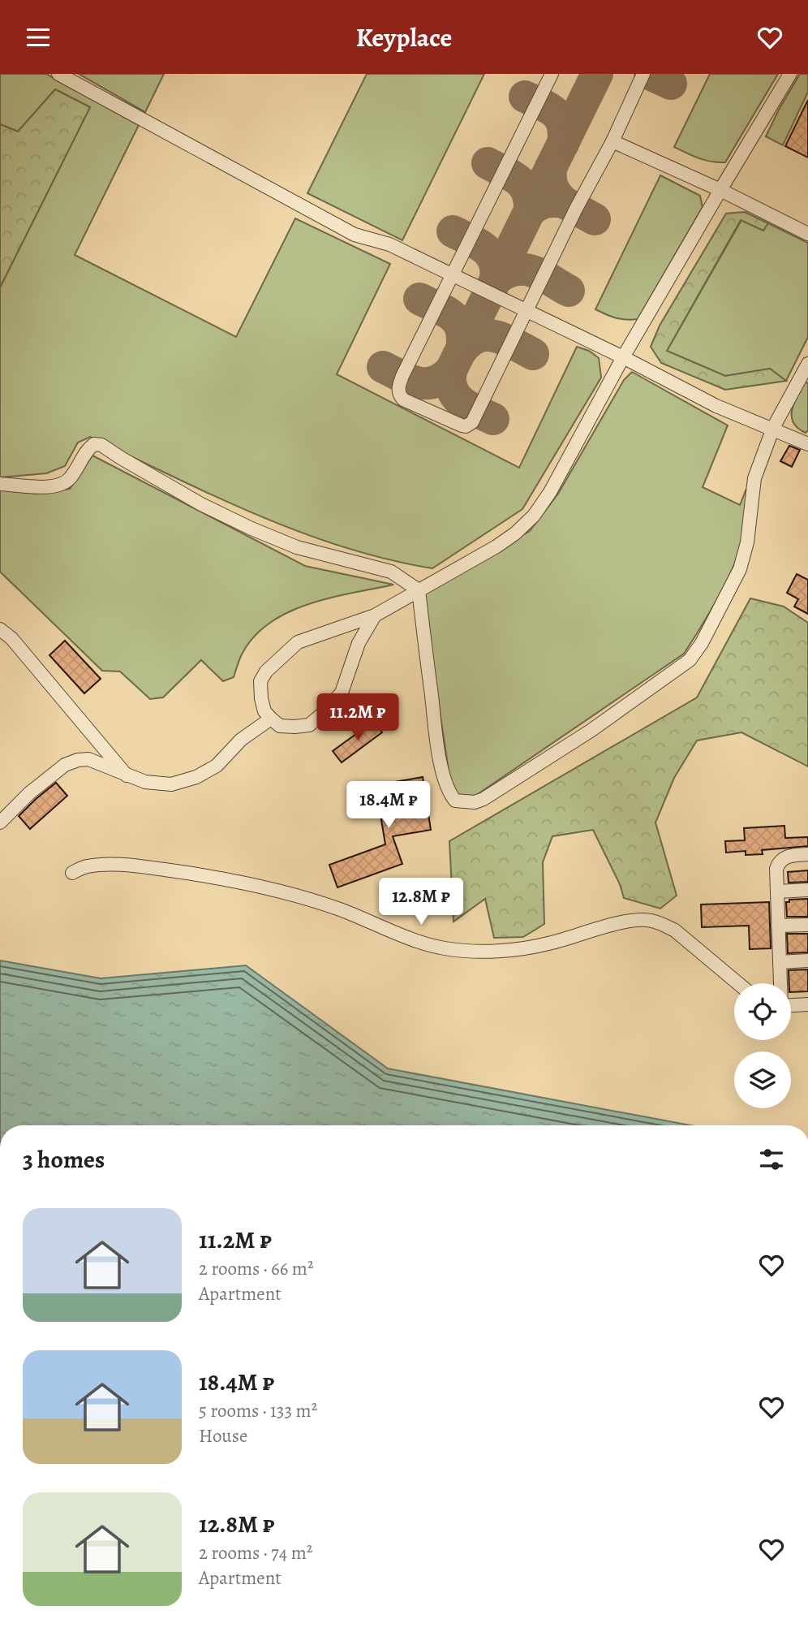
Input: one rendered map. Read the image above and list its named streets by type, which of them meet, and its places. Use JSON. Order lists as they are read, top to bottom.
{
  "page": {
    "header": "Keyplace",
    "price": ["11.2M ₽", "18.4M ₽", "12.8M ₽"],
    "heading": "3 homes",
    "list": [
      {
        "name": "11.2M ₽",
        "note": "2 rooms · 66 m² · Apartment"
      },
      {
        "name": "18.4M ₽",
        "note": "5 rooms · 133 m² · House"
      },
      {
        "name": "12.8M ₽",
        "note": "2 rooms · 74 m² · Apartment"
      }
    ]
  }
}
